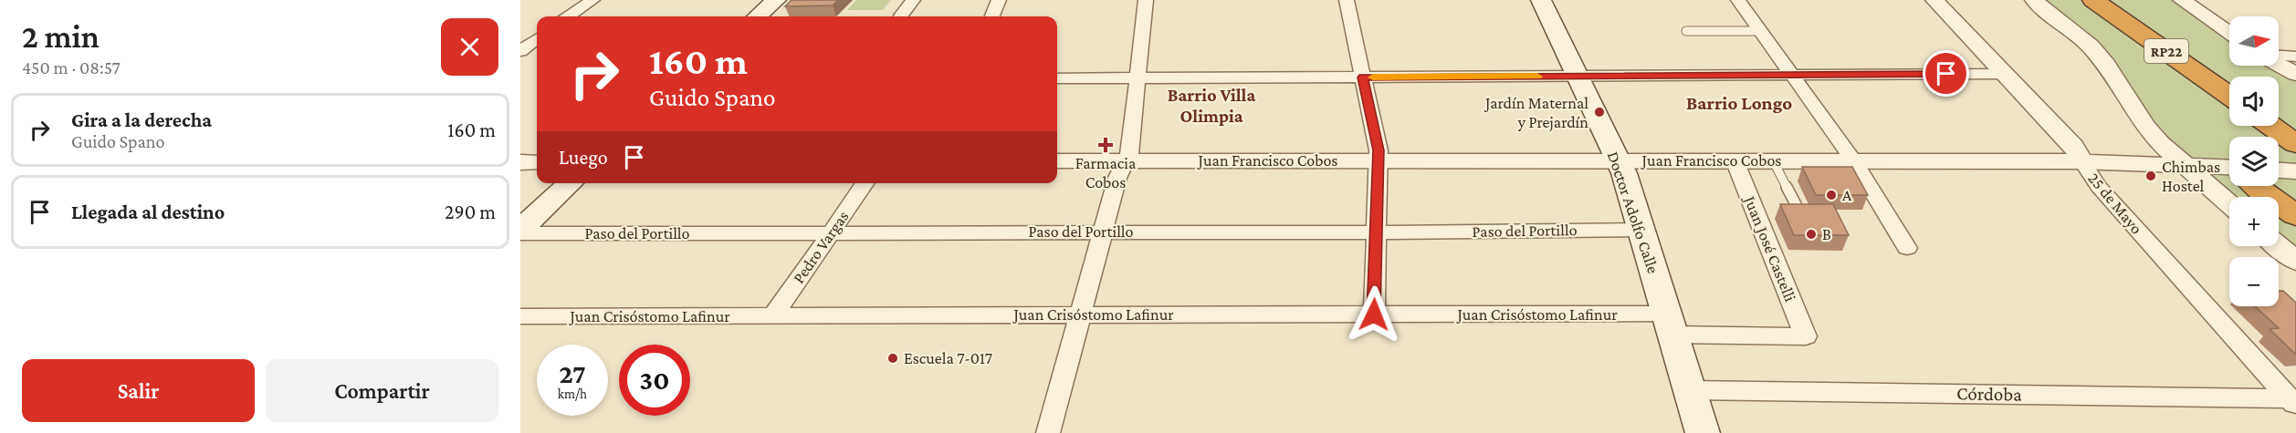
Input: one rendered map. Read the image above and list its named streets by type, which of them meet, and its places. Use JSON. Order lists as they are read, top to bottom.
{
  "streets": {
    "highway": ["RP22"],
    "main road": ["Doctor Adolfo Calle"],
    "street": [
      "Juan Francisco Cobos",
      "25 de Mayo",
      "Paso del Portillo",
      "Pedro Vargas",
      "Juan José Castelli",
      "Juan Crisóstomo Lafinur",
      "Córdoba"
    ]
  },
  "crossings": [
    ["Juan Francisco Cobos", "25 de Mayo"],
    ["Juan Francisco Cobos", "Doctor Adolfo Calle"],
    ["Juan Francisco Cobos", "Juan José Castelli"],
    ["25 de Mayo", "Córdoba"],
    ["Doctor Adolfo Calle", "Paso del Portillo"],
    ["Doctor Adolfo Calle", "Juan Crisóstomo Lafinur"],
    ["Doctor Adolfo Calle", "Córdoba"],
    ["Paso del Portillo", "Pedro Vargas"],
    ["Pedro Vargas", "Juan Crisóstomo Lafinur"],
    ["Juan José Castelli", "Juan Crisóstomo Lafinur"]
  ],
  "districts": ["Barrio Villa Olimpia", "Barrio Longo"],
  "places": {
    "other": [
      "Jardín Maternal y Prejardín",
      "Chimbas Hostel",
      "A",
      "B",
      "Escuela 7-017"
    ],
    "health": ["Farmacia Cobos"]
  },
  "north": "right",
  "page": {
    "heading": ["2 min", "450 m · 08:57"],
    "map_buttons": ["+", "−"],
    "turn": ["160 m", "Guido Spano"],
    "list": [
      {
        "name": "Gira a la derecha",
        "note": "Guido Spano",
        "value": "160 m"
      },
      {
        "name": "Llegada al destino",
        "value": "290 m"
      }
    ],
    "then": "Luego",
    "speed": "27 km/h",
    "limit": "30",
    "buttons": ["Salir", "Compartir"]
  }
}
